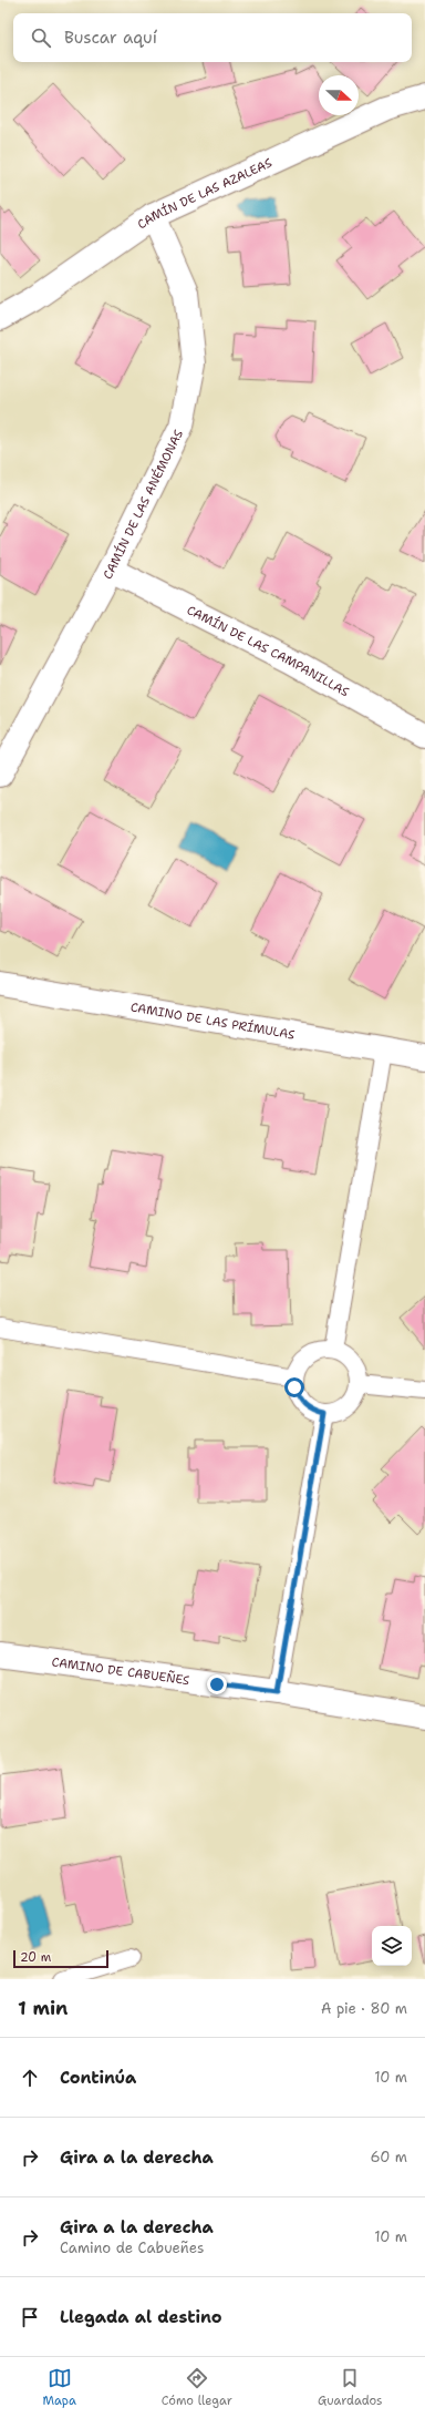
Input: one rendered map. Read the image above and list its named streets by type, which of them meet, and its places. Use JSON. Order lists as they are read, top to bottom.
{
  "streets": {
    "street": [
      "CAMÍN DE LAS AZALEAS",
      "CAMÍN DE LAS ANÉMONAS",
      "CAMÍN DE LAS CAMPANILLAS",
      "CAMINO DE LAS PRÍMULAS",
      "CAMINO DE CABUEÑES"
    ]
  },
  "crossings": [
    ["CAMÍN DE LAS AZALEAS", "CAMÍN DE LAS ANÉMONAS"],
    ["CAMÍN DE LAS ANÉMONAS", "CAMÍN DE LAS CAMPANILLAS"]
  ],
  "scale_bar": "20 m",
  "north": "right",
  "page": {
    "search": "Buscar aquí",
    "scale": "20 m",
    "heading": ["1 min", "A pie · 80 m"],
    "list": [
      ["Continúa", "10 m"],
      ["Gira a la derecha", "60 m"],
      ["Gira a la derecha", "Camino de Cabueñes", "10 m"],
      "Llegada al destino"
    ],
    "nav": ["Mapa", "Cómo llegar", "Guardados"]
  }
}
